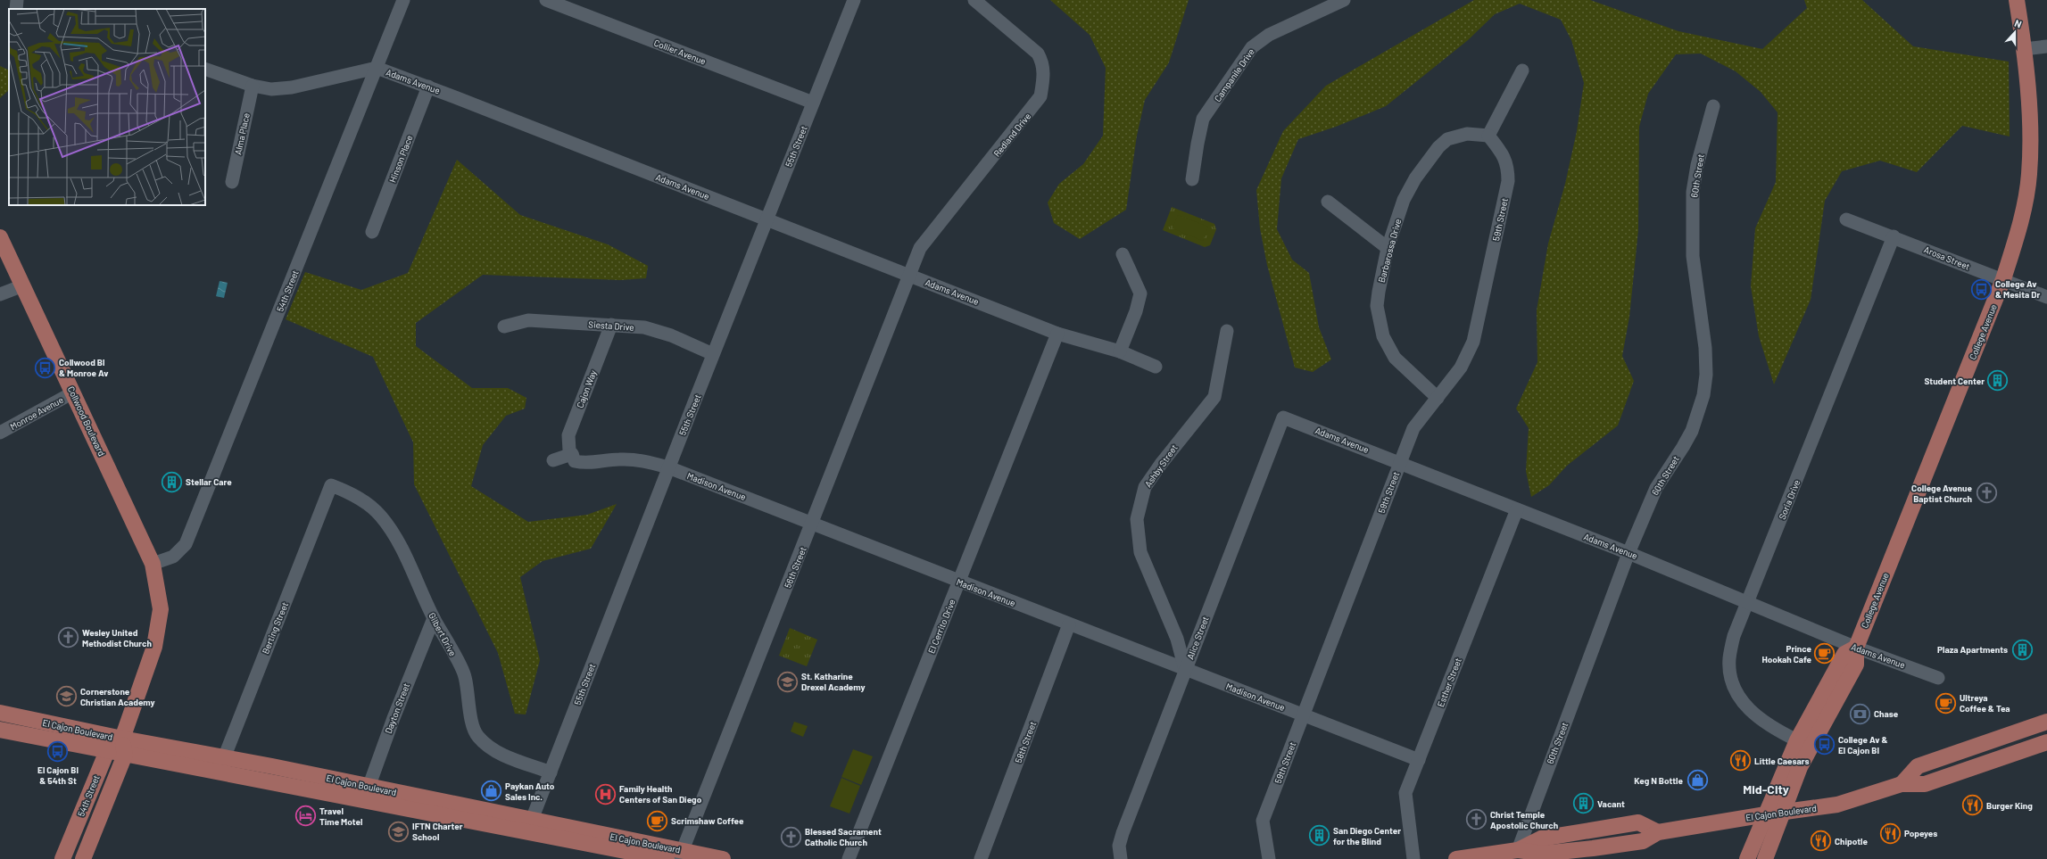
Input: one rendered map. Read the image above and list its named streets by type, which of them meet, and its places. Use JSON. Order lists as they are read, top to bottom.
{
  "streets": {
    "main road": [
      "54th Street",
      "College Avenue",
      "Collwood Boulevard",
      "El Cajon Boulevard"
    ],
    "street": [
      "Collier Avenue",
      "Campanile Drive",
      "Adams Avenue",
      "Alma Place",
      "Redland Drive",
      "55th Street",
      "Hinson Place",
      "60th Street",
      "59th Street",
      "Barbarossa Drive",
      "Arosa Street",
      "Siesta Drive",
      "Cajon Way",
      "Monroe Avenue",
      "Ashby Street",
      "Madison Avenue",
      "Soria Drive",
      "56th Street",
      "El Cerrito Drive",
      "Berting Street",
      "Gilbert Drive",
      "Alice Street",
      "Esther Street",
      "Dayton Street",
      "58th Street"
    ]
  },
  "crossings": [
    ["Collier Avenue", "55th Street"],
    ["Adams Avenue", "Alma Place"],
    ["Adams Avenue", "Redland Drive"],
    ["Adams Avenue", "55th Street"],
    ["Adams Avenue", "Hinson Place"],
    ["Adams Avenue", "60th Street"],
    ["Adams Avenue", "59th Street"],
    ["Adams Avenue", "54th Street"],
    ["Adams Avenue", "College Avenue"],
    ["Adams Avenue", "Soria Drive"],
    ["Adams Avenue", "56th Street"],
    ["Adams Avenue", "El Cerrito Drive"],
    ["Adams Avenue", "Alice Street"],
    ["Adams Avenue", "Esther Street"],
    ["Redland Drive", "56th Street"],
    ["55th Street", "Siesta Drive"],
    ["55th Street", "Madison Avenue"],
    ["55th Street", "Gilbert Drive"],
    ["55th Street", "El Cajon Boulevard"],
    ["60th Street", "El Cajon Boulevard"],
    ["59th Street", "Barbarossa Drive"],
    ["59th Street", "Madison Avenue"],
    ["Arosa Street", "College Avenue"],
    ["Arosa Street", "Soria Drive"],
    ["54th Street", "Collwood Boulevard"],
    ["54th Street", "El Cajon Boulevard"],
    ["Siesta Drive", "Cajon Way"],
    ["College Avenue", "El Cajon Boulevard"],
    ["Cajon Way", "Madison Avenue"],
    ["Monroe Avenue", "Collwood Boulevard"],
    ["Collwood Boulevard", "El Cajon Boulevard"],
    ["Ashby Street", "Madison Avenue"],
    ["Ashby Street", "Alice Street"],
    ["Madison Avenue", "56th Street"],
    ["Madison Avenue", "El Cerrito Drive"],
    ["Madison Avenue", "Alice Street"],
    ["Madison Avenue", "Esther Street"],
    ["Madison Avenue", "58th Street"],
    ["56th Street", "El Cajon Boulevard"],
    ["Berting Street", "Gilbert Drive"],
    ["Berting Street", "El Cajon Boulevard"],
    ["Gilbert Drive", "Dayton Street"],
    ["Dayton Street", "El Cajon Boulevard"]
  ],
  "districts": ["Mid-City"],
  "places": {
    "bus stop": [
      "College Av & Mesita Dr",
      "Collwood Bl & Monroe Av",
      "College Av & El Cajon Bl",
      "El Cajon Bl & 54th St"
    ],
    "building": [
      "Student Center",
      "Stellar Care",
      "Plaza Apartments",
      "Vacant",
      "San Diego Center for the Blind"
    ],
    "church": [
      "College Avenue Baptist Church",
      "Wesley United Methodist Church",
      "Christ Temple Apostolic Church",
      "Blessed Sacrament Catholic Church"
    ],
    "cafe": ["Prince Hookah Cafe", "Ultreya Coffee & Tea", "Scrimshaw Coffee"],
    "school or university": ["St. Katharine Drexel Academy", "Cornerstone Christian Academy", "IFTN Charter School"],
    "bank": ["Chase"],
    "restaurant": [
      "Little Caesars",
      "Burger King",
      "Popeyes",
      "Chipotle"
    ],
    "shop": ["Keg N Bottle", "Paykan Auto Sales Inc."],
    "hospital": ["Family Health Centers of San Diego"],
    "hotel": ["Travel Time Motel"]
  },
  "north": "top"
}
